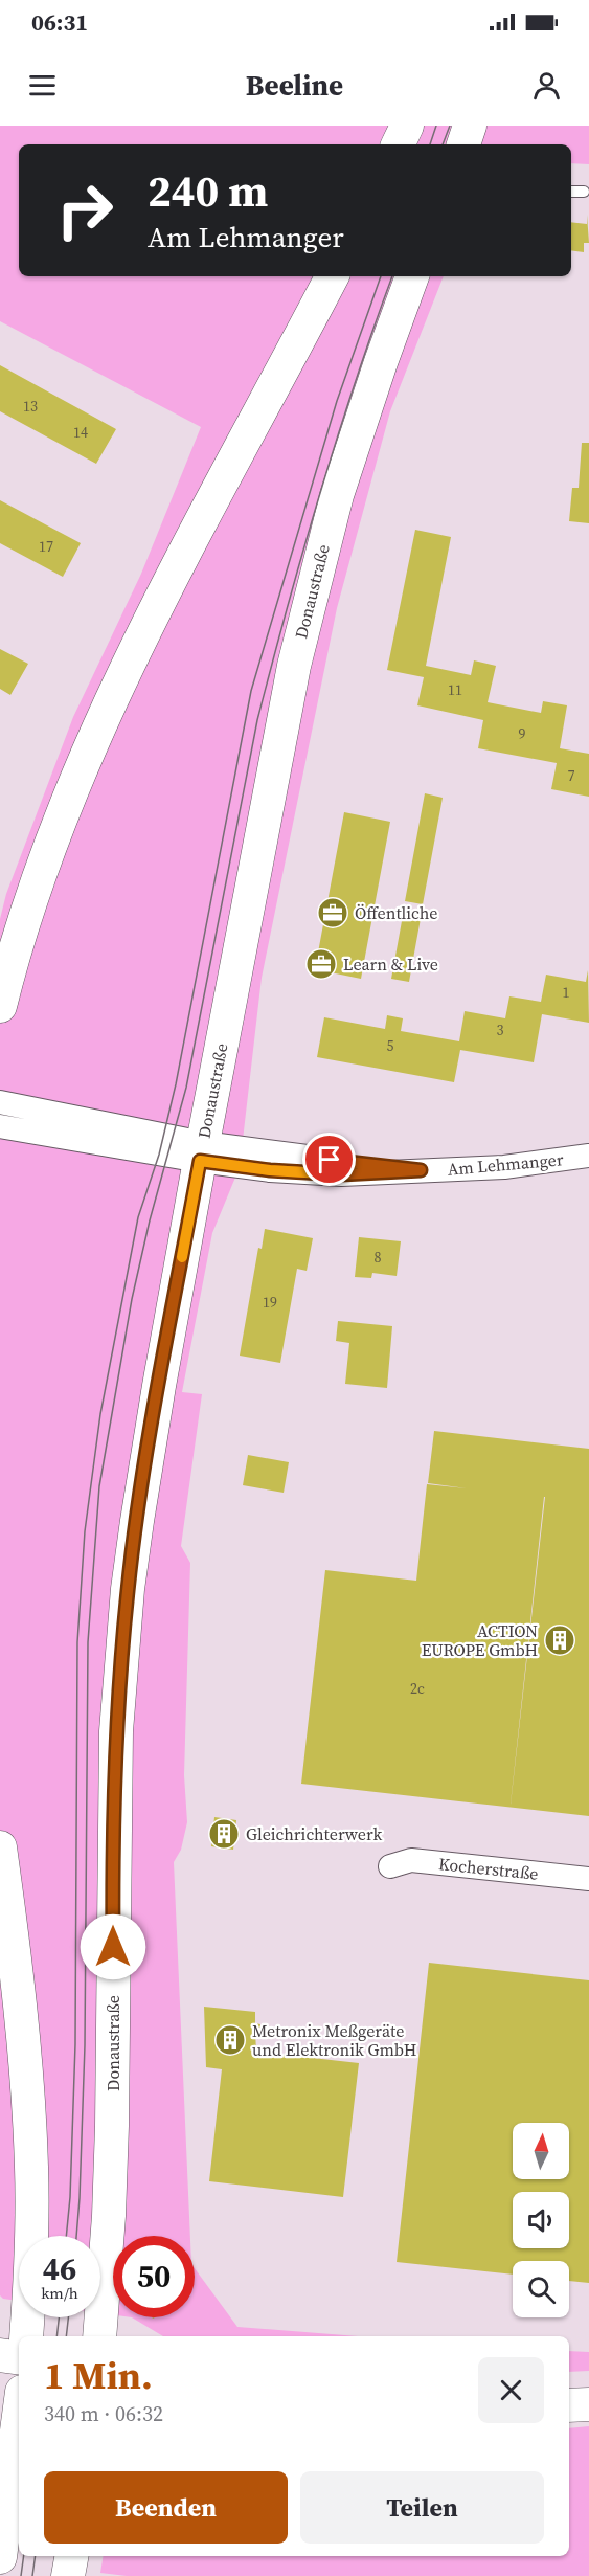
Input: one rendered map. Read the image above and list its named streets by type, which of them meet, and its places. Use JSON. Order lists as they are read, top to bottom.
{
  "streets": {
    "main road": ["Donaustraße"],
    "street": ["Am Lehmanger", "Kocherstraße"]
  },
  "crossings": [
    ["Donaustraße", "Am Lehmanger"]
  ],
  "places": {
    "office": ["Öffentliche", "Learn & Live"],
    "building": ["ACTION EUROPE GmbH", "Gleichrichterwerk", "Metronix Meßgeräte und Elektronik GmbH"]
  },
  "house_numbers": [
    "13",
    "14",
    "17",
    "11",
    "9",
    "7",
    "1",
    "3",
    "5",
    "8",
    "19",
    "2c"
  ],
  "north": "top",
  "page": {
    "status": "06:31",
    "header": "Beeline",
    "turn": ["240 m", "Am Lehmanger"],
    "speed": "46 km/h",
    "limit": "50",
    "heading": ["1 Min.", "340 m · 06:32"],
    "buttons": ["Beenden", "Teilen"]
  }
}
